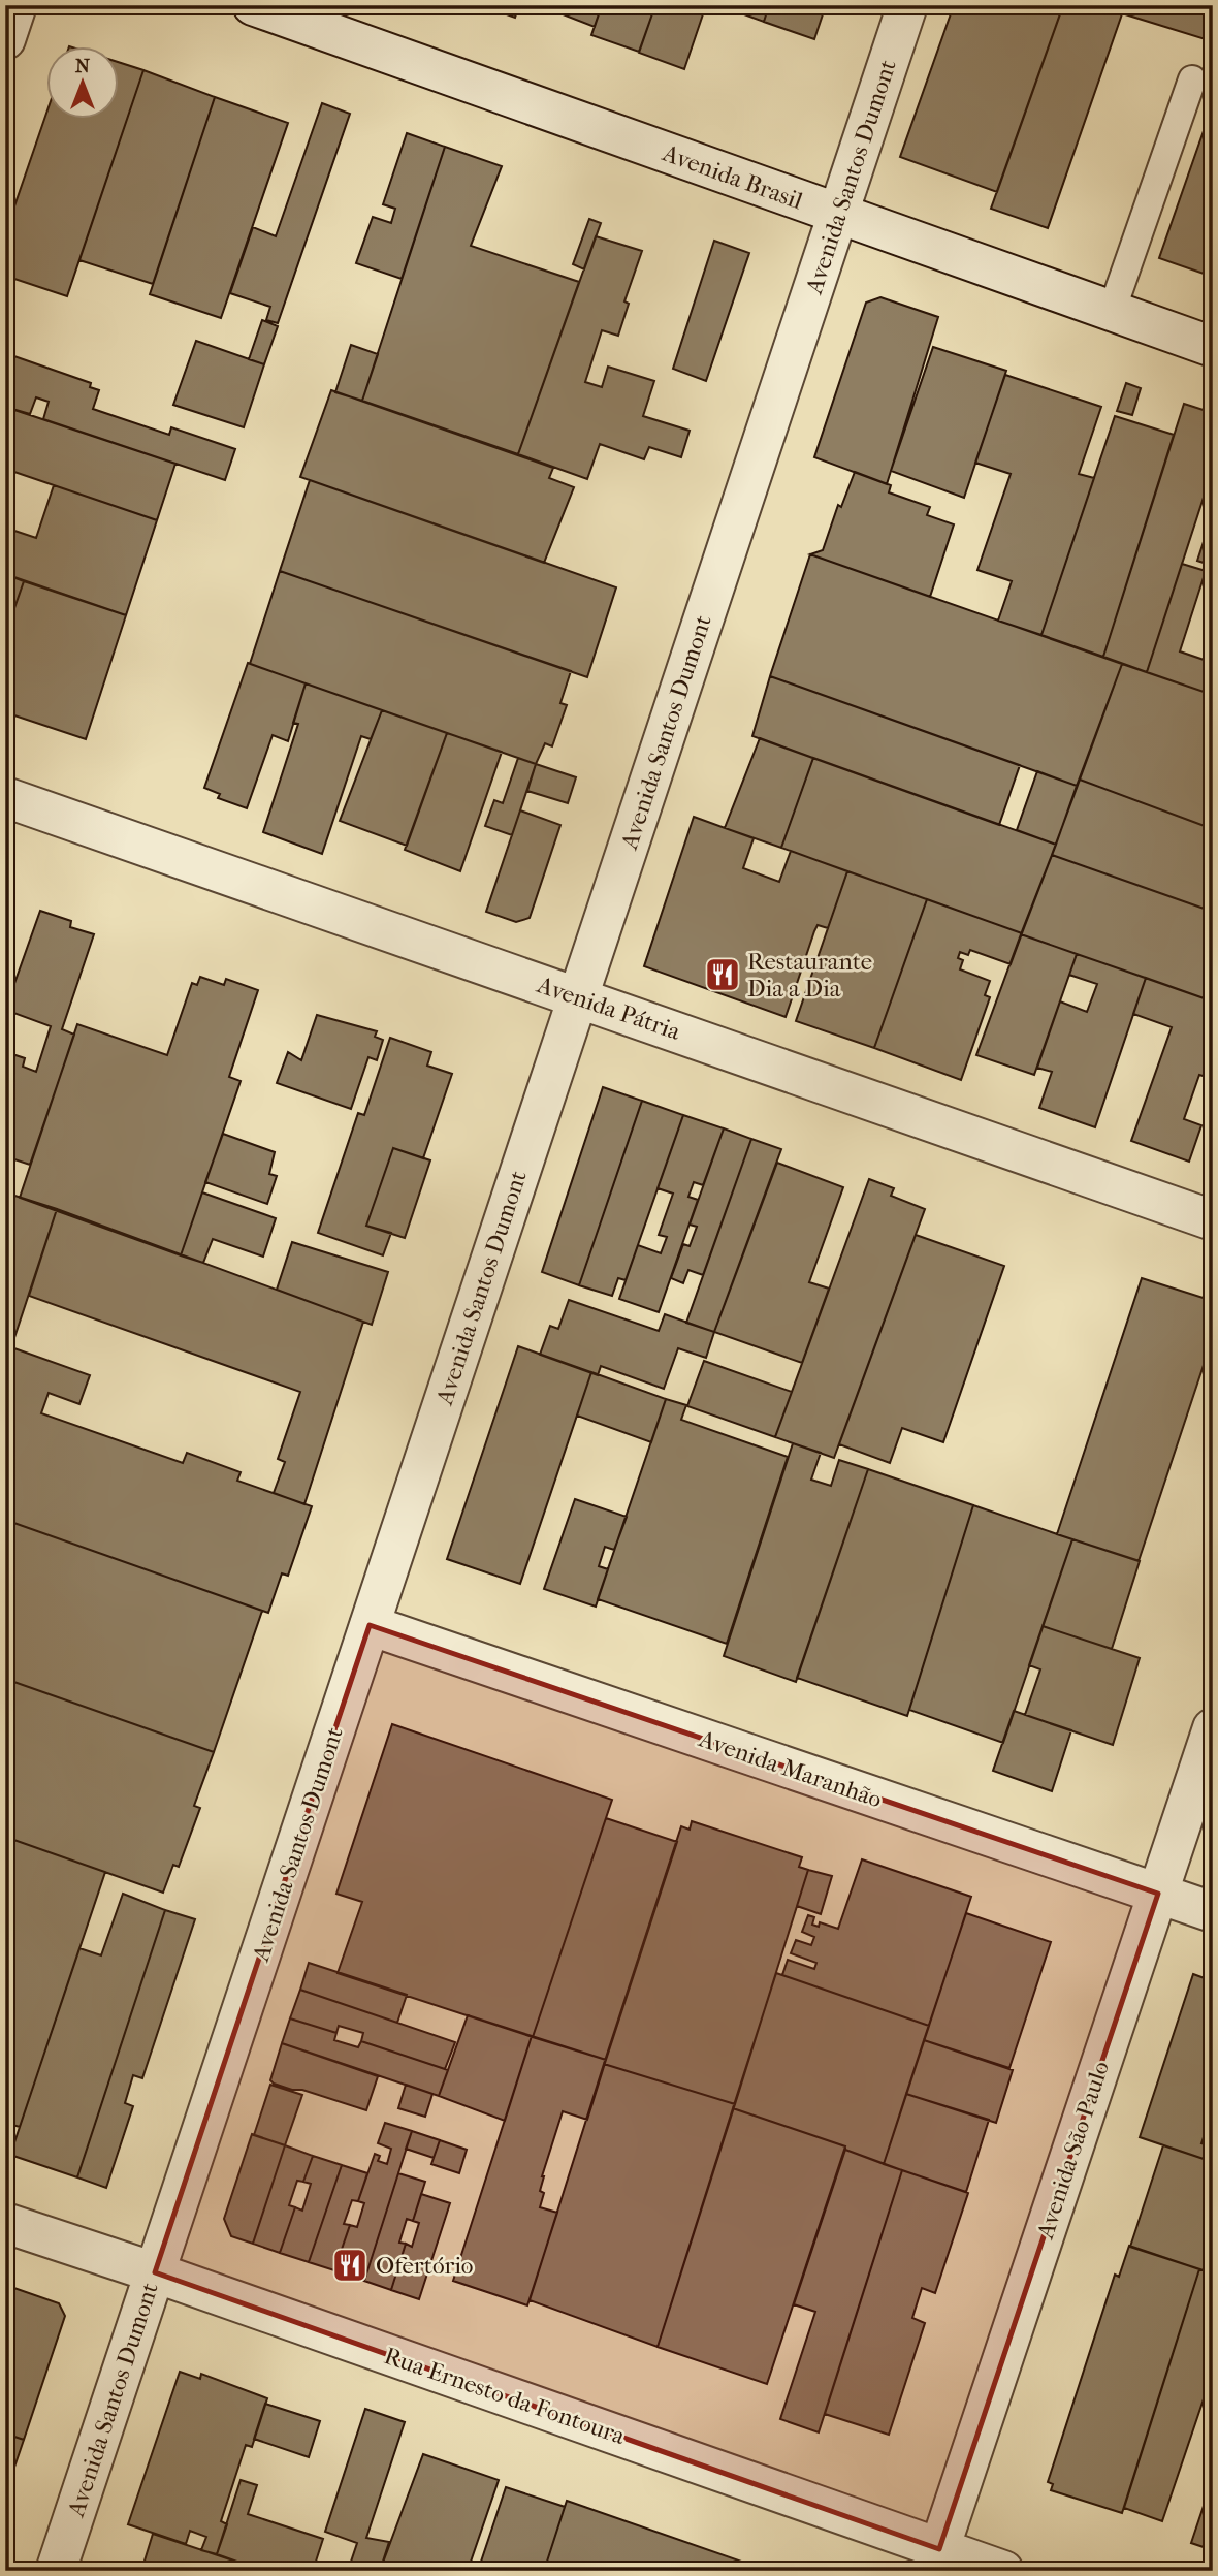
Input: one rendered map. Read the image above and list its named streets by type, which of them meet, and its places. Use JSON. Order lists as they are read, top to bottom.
{
  "streets": {
    "street": [
      "Avenida Brasil",
      "Avenida Santos Dumont",
      "Avenida Pátria",
      "Avenida Maranhão",
      "Avenida São Paulo",
      "Rua Ernesto da Fontoura"
    ]
  },
  "crossings": [
    ["Avenida Brasil", "Avenida Santos Dumont"],
    ["Avenida Santos Dumont", "Avenida Pátria"],
    ["Avenida Santos Dumont", "Avenida Maranhão"],
    ["Avenida Santos Dumont", "Rua Ernesto da Fontoura"],
    ["Avenida Maranhão", "Avenida São Paulo"],
    ["Avenida São Paulo", "Rua Ernesto da Fontoura"]
  ],
  "places": {
    "restaurant": ["Restaurante Dia a Dia", "Ofertório"]
  },
  "north": "top"
}
